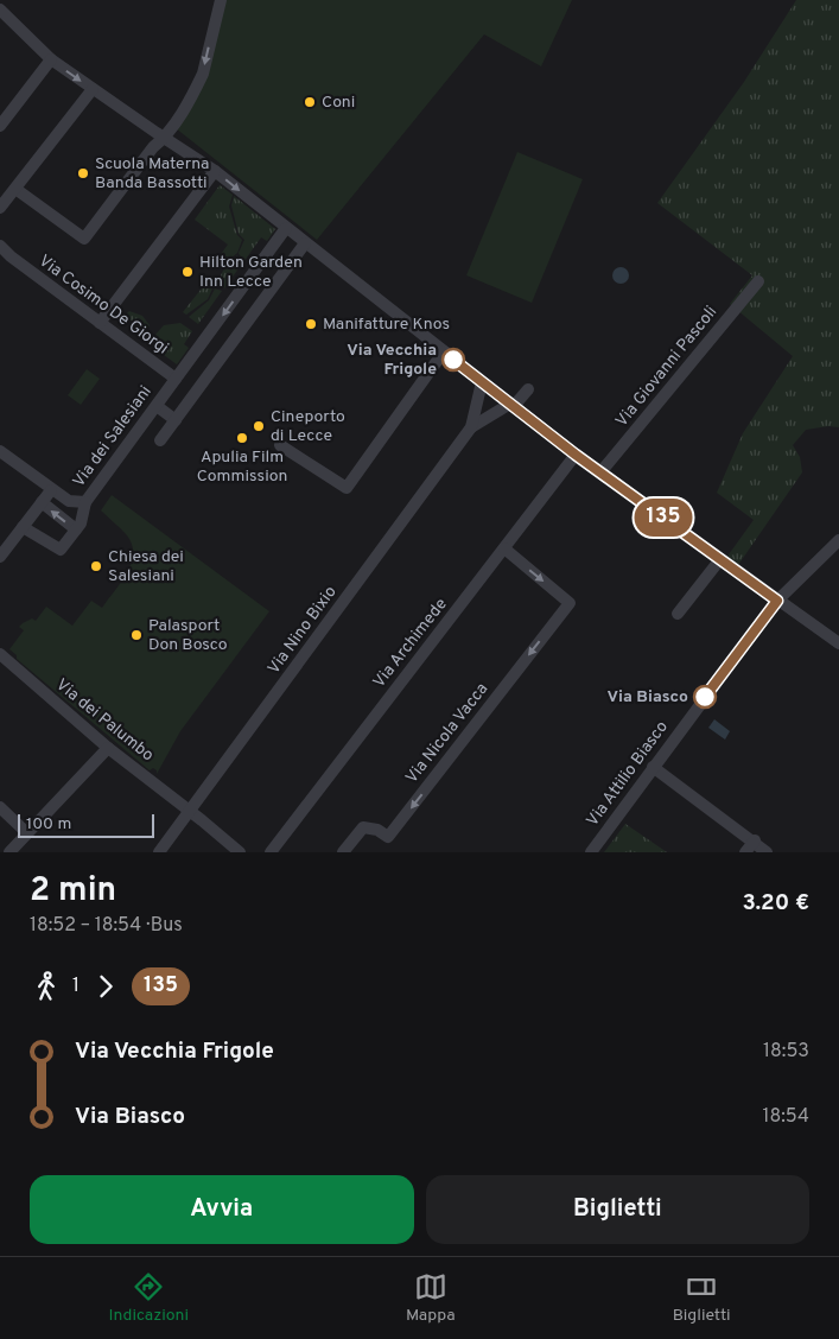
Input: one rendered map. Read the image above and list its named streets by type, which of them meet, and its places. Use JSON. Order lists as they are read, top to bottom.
{
  "streets": {
    "street": [
      "Via Cosimo De Giorgi",
      "Via Giovanni Pascoli",
      "Via dei Salesiani",
      "Via Nino Bixio",
      "Via Archimede",
      "Via dei Palumbo",
      "Via Nicola Vacca",
      "Via Attilio Biasco"
    ]
  },
  "crossings": [
    ["Via Cosimo De Giorgi", "Via dei Salesiani"],
    ["Via Nino Bixio", "Via dei Palumbo"],
    ["Via Archimede", "Via Nicola Vacca"]
  ],
  "places": [
    "Coni",
    "Scuola Materna Banda Bassotti",
    "Hilton Garden Inn Lecce",
    "Manifatture Knos",
    "Via Vecchia Frigole",
    "Cineporto di Lecce",
    "Apulia Film Commission",
    "Chiesa dei Salesiani",
    "Palasport Don Bosco",
    "Via Biasco"
  ],
  "lines": ["bus line 135"],
  "scale_bar": "100 m",
  "page": {
    "on_map": "135",
    "scale": "100 m",
    "heading": ["2 min", "18:52 – 18:54 · Bus", "3.20 €"],
    "legs": ["1", "135"],
    "list": [
      {
        "name": "Via Vecchia Frigole",
        "value": "18:53"
      },
      {
        "name": "Via Biasco",
        "value": "18:54"
      }
    ],
    "buttons": ["Avvia", "Biglietti"],
    "tabs": ["Indicazioni", "Mappa", "Biglietti"]
  }
}
